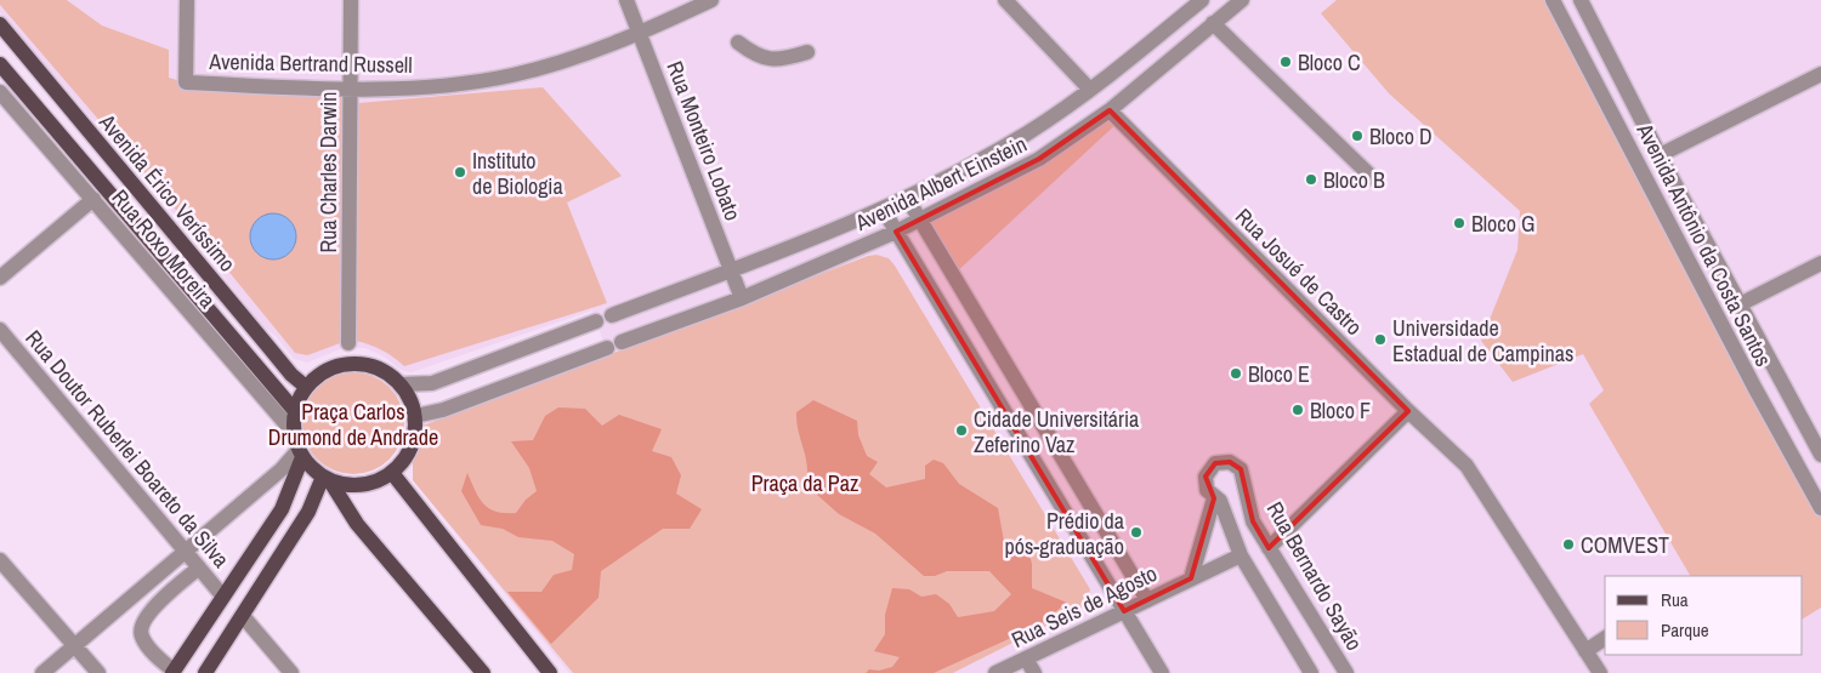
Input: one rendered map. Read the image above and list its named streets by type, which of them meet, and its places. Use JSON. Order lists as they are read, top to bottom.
{
  "streets": {
    "main road": ["Avenida Érico Veríssimo"],
    "street": [
      "Avenida Bertrand Russell",
      "Rua Monteiro Lobato",
      "Rua Charles Darwin",
      "Avenida Albert Einstein",
      "Avenida Antônio da Costa Santos",
      "Rua Roxo Moreira",
      "Rua Josué de Castro",
      "Rua Doutor Ruberlei Boareto da Silva",
      "Rua Bernardo Sayão",
      "Rua Seis de Agosto"
    ]
  },
  "crossings": [
    ["Avenida Bertrand Russell", "Rua Monteiro Lobato"],
    ["Avenida Bertrand Russell", "Rua Charles Darwin"],
    ["Rua Monteiro Lobato", "Avenida Albert Einstein"],
    ["Avenida Albert Einstein", "Rua Josué de Castro"],
    ["Avenida Érico Veríssimo", "Rua Roxo Moreira"],
    ["Rua Bernardo Sayão", "Rua Seis de Agosto"]
  ],
  "parks": ["Praça Carlos Drumond de Andrade", "Praça da Paz"],
  "places": [
    "Bloco C",
    "Bloco D",
    "Instituto de Biologia",
    "Bloco B",
    "Bloco G",
    "Universidade Estadual de Campinas",
    "Bloco E",
    "Bloco F",
    "Cidade Universitária Zeferino Vaz",
    "Prédio da pós-graduação",
    "COMVEST"
  ],
  "legend": ["Rua", "Parque"]
}
